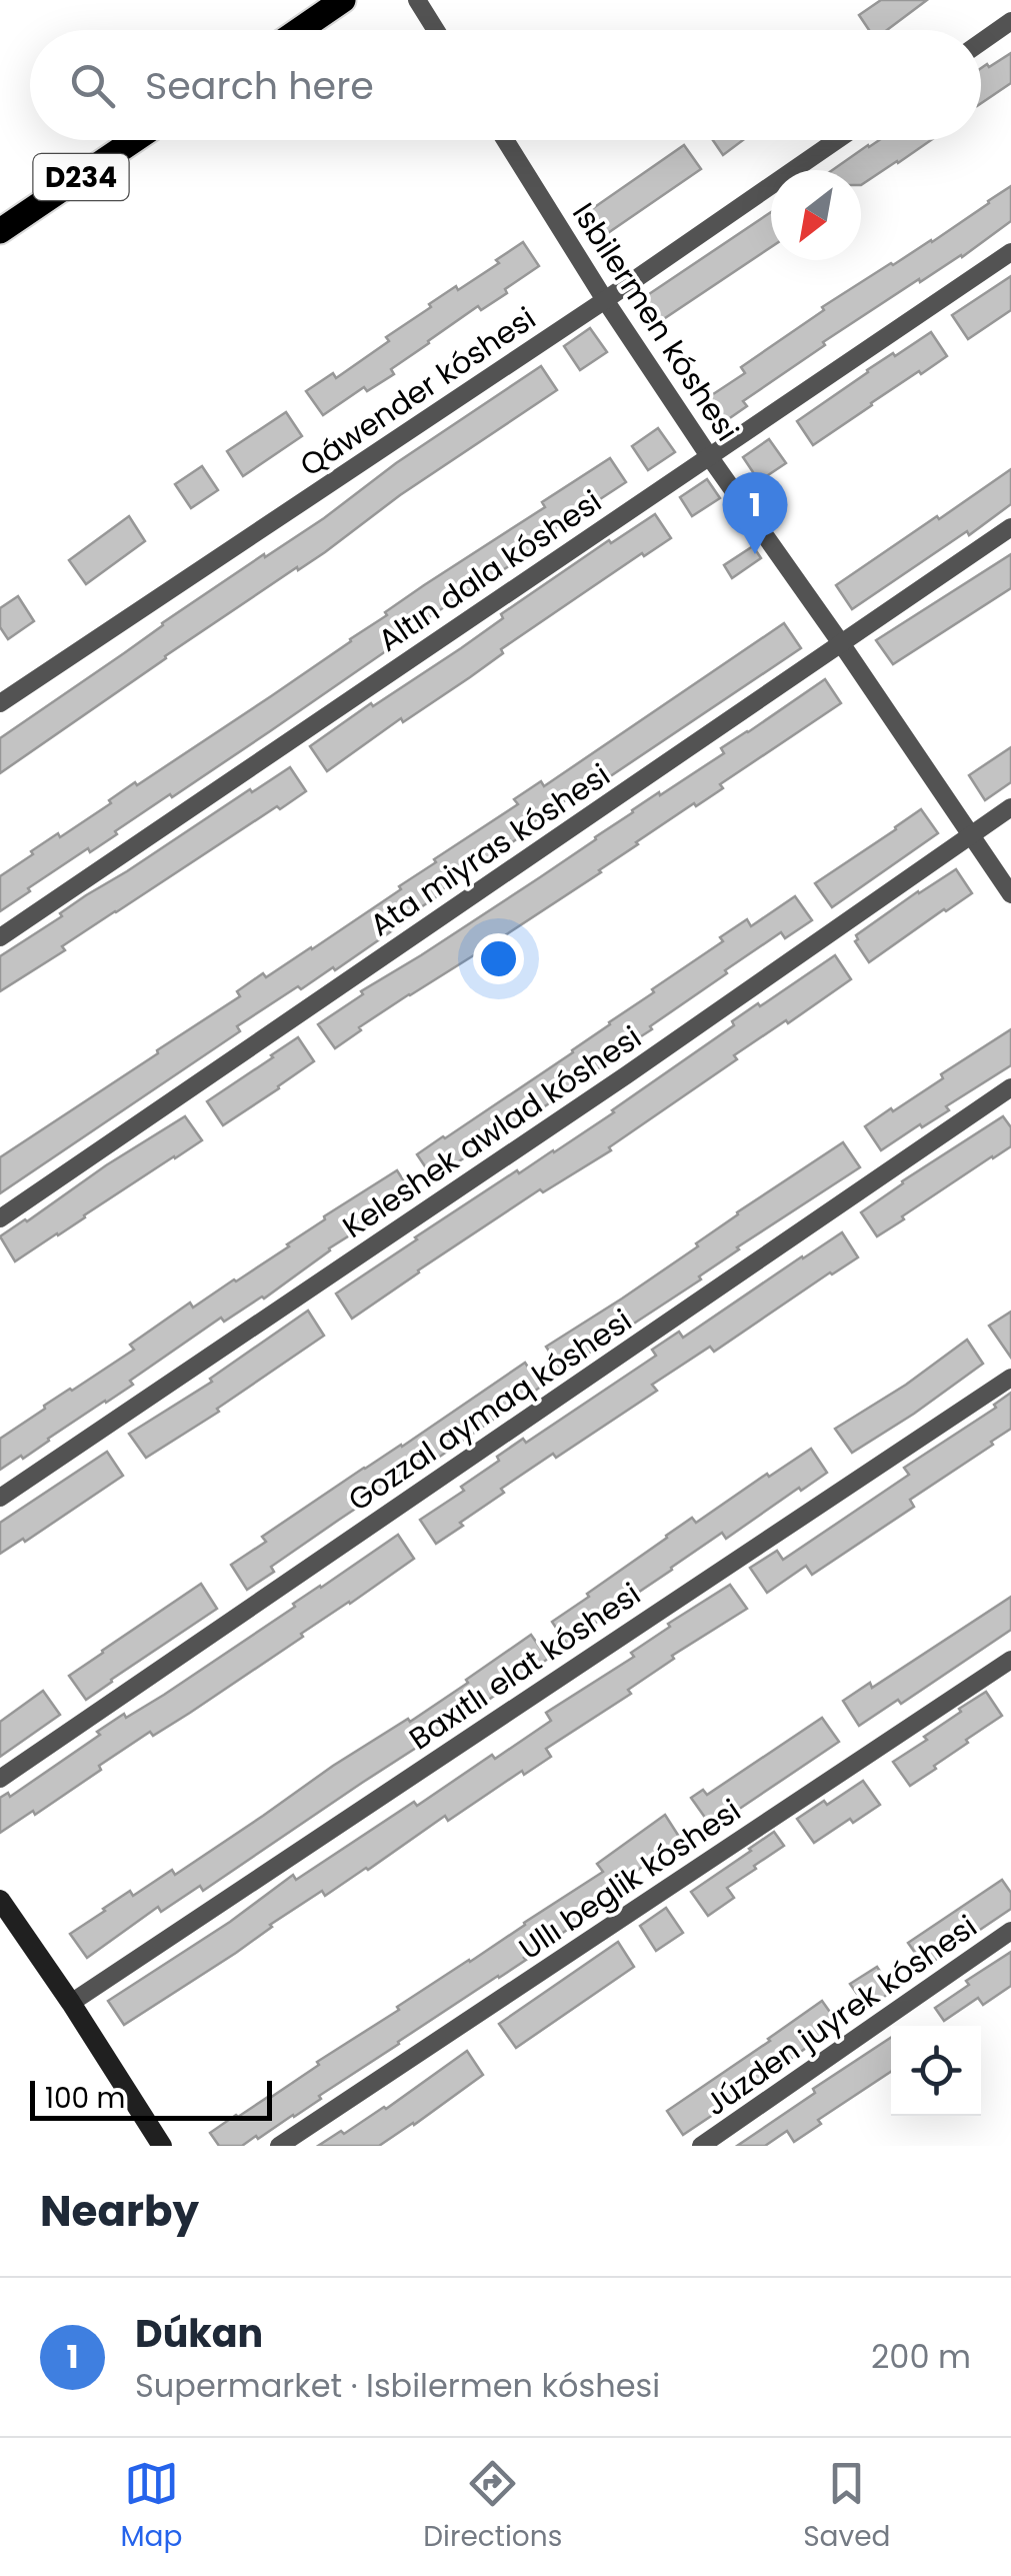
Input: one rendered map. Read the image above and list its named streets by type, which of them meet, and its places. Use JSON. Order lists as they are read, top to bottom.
{
  "streets": {
    "main road": ["D234"],
    "street": [
      "Isbilermen kóshesi",
      "Qáwender kóshesi",
      "Altın dala kóshesi",
      "Ata miyras kóshesi",
      "Keleshek awlad kóshesi",
      "Gozzal aymaq kóshesi",
      "Baxıtlı elat kóshesi",
      "Ullı beglik kóshesi",
      "Júzden juyrek kóshesi"
    ]
  },
  "crossings": [
    ["Isbilermen kóshesi", "Qáwender kóshesi"],
    ["Isbilermen kóshesi", "Altın dala kóshesi"],
    ["Isbilermen kóshesi", "Ata miyras kóshesi"],
    ["Isbilermen kóshesi", "Keleshek awlad kóshesi"]
  ],
  "scale_bar": "100 m",
  "north": "bottom left",
  "page": {
    "search": "Search here",
    "pins": "1",
    "scale": "100 m",
    "heading": "Nearby",
    "list": [
      {
        "mark": "1",
        "name": "Dúkan",
        "note": "Supermarket · Isbilermen kóshesi",
        "value": "200 m"
      }
    ],
    "nav": ["Map", "Directions", "Saved"]
  }
}
